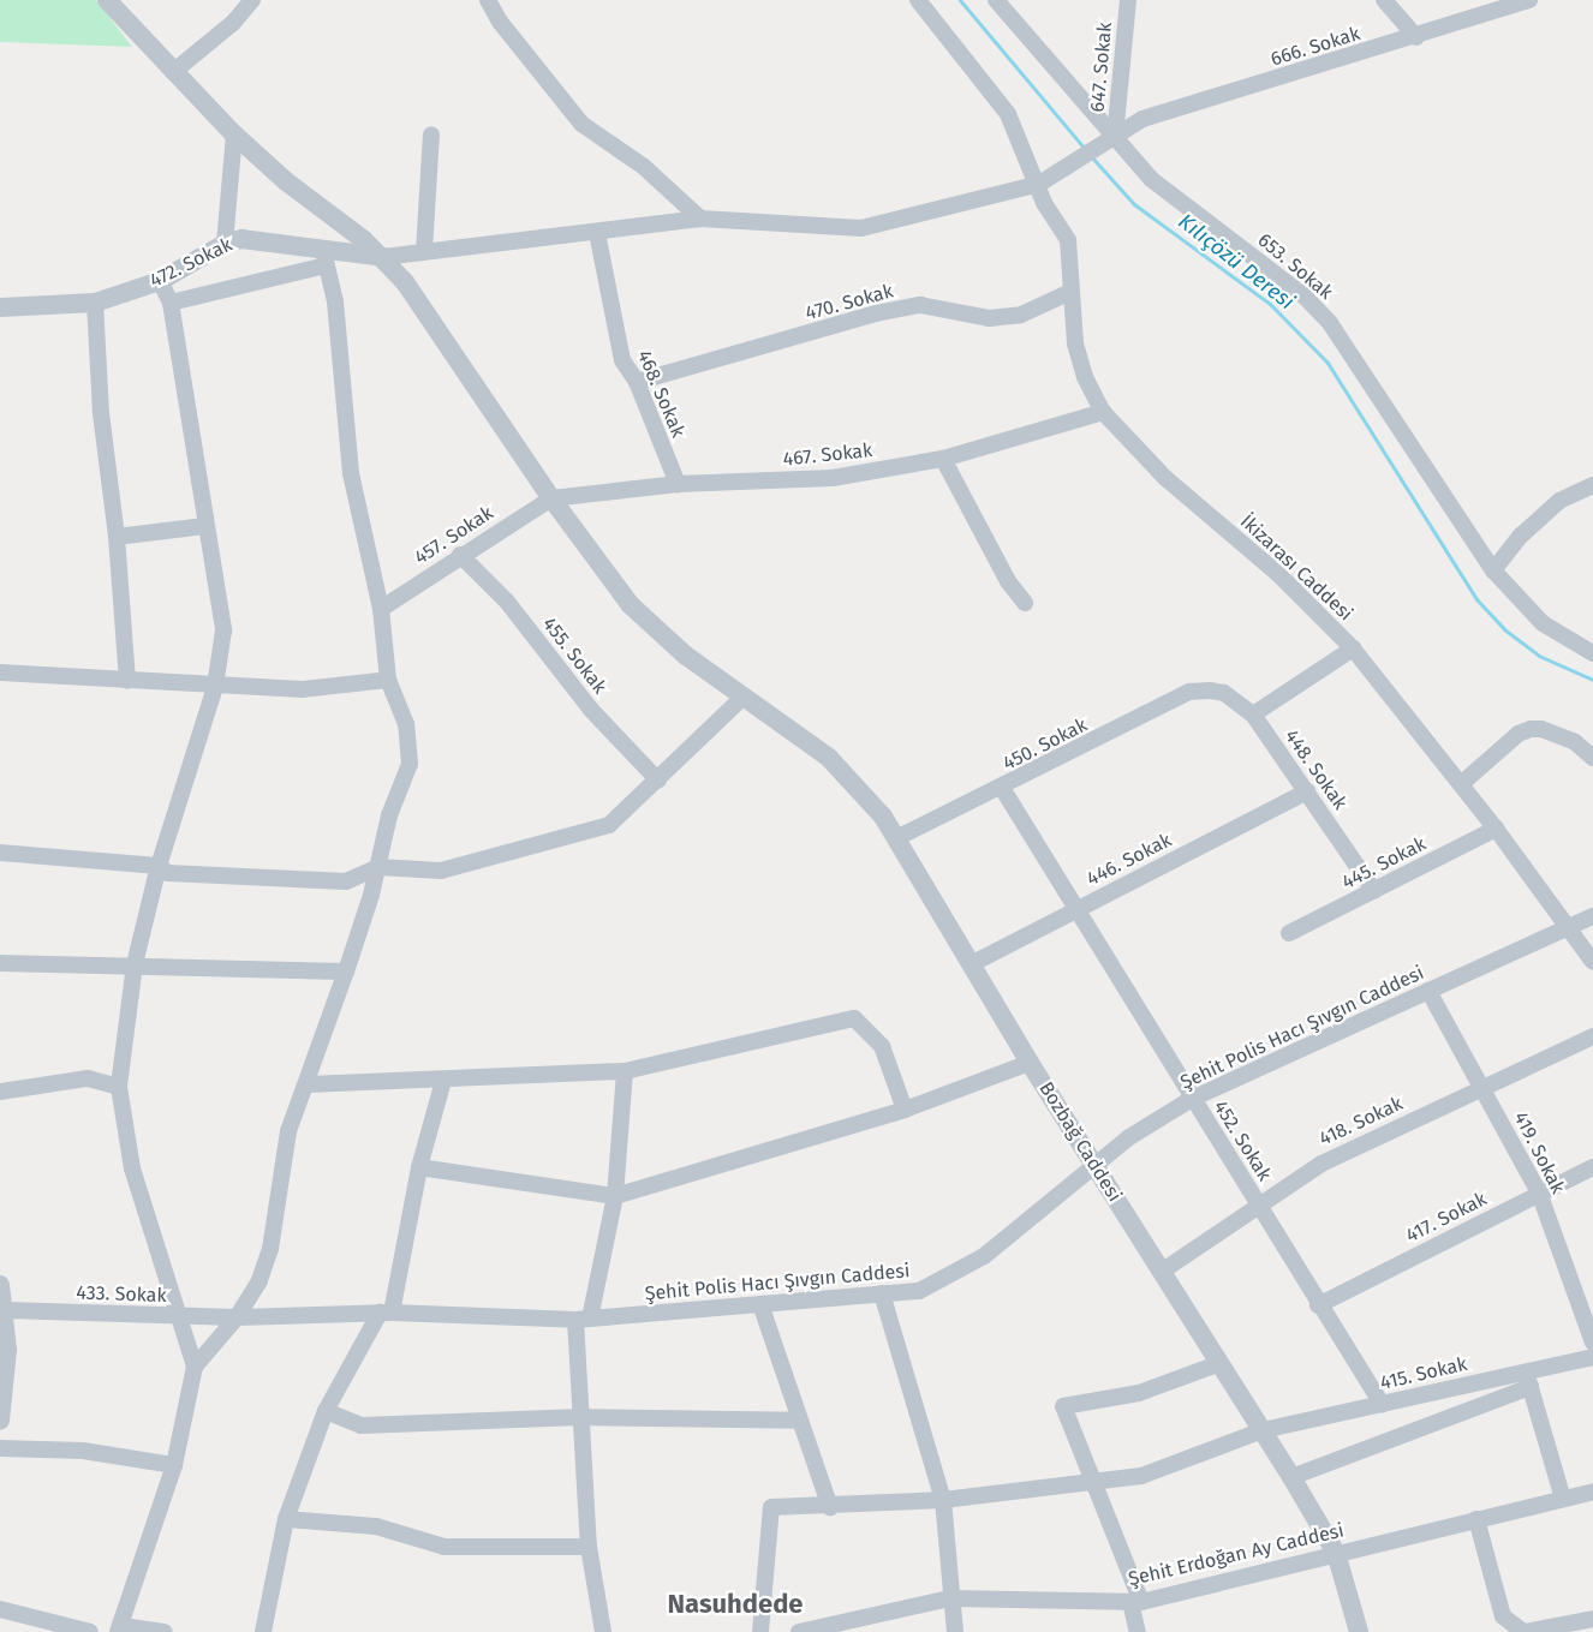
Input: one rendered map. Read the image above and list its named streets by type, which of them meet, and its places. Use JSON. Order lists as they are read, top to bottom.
{
  "streets": {
    "street": [
      "666. Sokak",
      "647. Sokak",
      "472. Sokak",
      "653. Sokak",
      "470. Sokak",
      "468. Sokak",
      "467. Sokak",
      "457. Sokak",
      "İkizarası Caddesi",
      "455. Sokak",
      "450. Sokak",
      "448. Sokak",
      "446. Sokak",
      "445. Sokak",
      "Şehit Polis Hacı Şıvgın Caddesi",
      "418. Sokak",
      "452. Sokak",
      "Bozbağ Caddesi",
      "419. Sokak",
      "417. Sokak",
      "433. Sokak",
      "415. Sokak",
      "Şehit Erdoğan Ay Caddesi"
    ]
  },
  "crossings": [
    ["666. Sokak", "647. Sokak"],
    ["666. Sokak", "472. Sokak"],
    ["666. Sokak", "653. Sokak"],
    ["666. Sokak", "468. Sokak"],
    ["666. Sokak", "İkizarası Caddesi"],
    ["666. Sokak", "Bozbağ Caddesi"],
    ["647. Sokak", "653. Sokak"],
    ["472. Sokak", "Bozbağ Caddesi"],
    ["470. Sokak", "468. Sokak"],
    ["470. Sokak", "İkizarası Caddesi"],
    ["468. Sokak", "467. Sokak"],
    ["467. Sokak", "457. Sokak"],
    ["467. Sokak", "İkizarası Caddesi"],
    ["467. Sokak", "Bozbağ Caddesi"],
    ["457. Sokak", "455. Sokak"],
    ["457. Sokak", "Bozbağ Caddesi"],
    ["İkizarası Caddesi", "445. Sokak"],
    ["İkizarası Caddesi", "Şehit Polis Hacı Şıvgın Caddesi"],
    ["450. Sokak", "448. Sokak"],
    ["450. Sokak", "452. Sokak"],
    ["450. Sokak", "Bozbağ Caddesi"],
    ["448. Sokak", "446. Sokak"],
    ["448. Sokak", "445. Sokak"],
    ["446. Sokak", "452. Sokak"],
    ["446. Sokak", "Bozbağ Caddesi"],
    ["Şehit Polis Hacı Şıvgın Caddesi", "452. Sokak"],
    ["Şehit Polis Hacı Şıvgın Caddesi", "Bozbağ Caddesi"],
    ["Şehit Polis Hacı Şıvgın Caddesi", "419. Sokak"],
    ["Şehit Polis Hacı Şıvgın Caddesi", "433. Sokak"],
    ["418. Sokak", "452. Sokak"],
    ["418. Sokak", "Bozbağ Caddesi"],
    ["418. Sokak", "419. Sokak"],
    ["452. Sokak", "417. Sokak"],
    ["452. Sokak", "415. Sokak"],
    ["Bozbağ Caddesi", "415. Sokak"],
    ["Bozbağ Caddesi", "Şehit Erdoğan Ay Caddesi"],
    ["419. Sokak", "417. Sokak"]
  ],
  "districts": ["Nasuhdede"],
  "water": ["Kılıçözü Deresi"]
}
